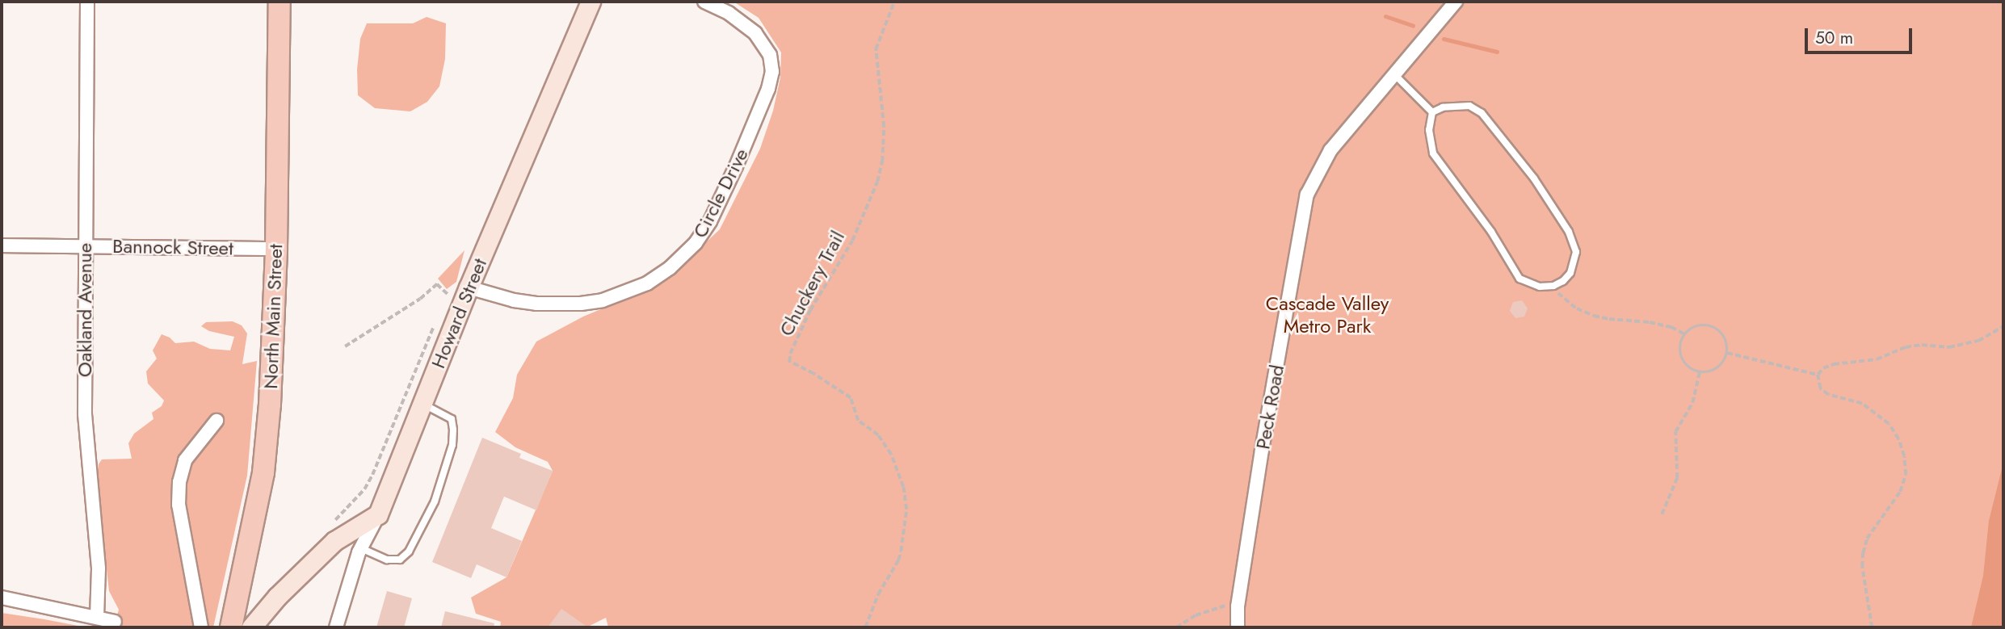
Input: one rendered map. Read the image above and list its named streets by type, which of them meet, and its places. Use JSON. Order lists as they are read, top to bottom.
{
  "streets": {
    "main road": ["Howard Street", "North Main Street"],
    "street": [
      "Circle Drive",
      "Bannock Street",
      "Oakland Avenue",
      "Peck Road"
    ],
    "path": ["Chuckery Trail"]
  },
  "crossings": [
    ["Circle Drive", "Howard Street"],
    ["Bannock Street", "Oakland Avenue"],
    ["Bannock Street", "North Main Street"]
  ],
  "parks": ["Cascade Valley Metro Park"],
  "scale_bar": "50 m"
}
